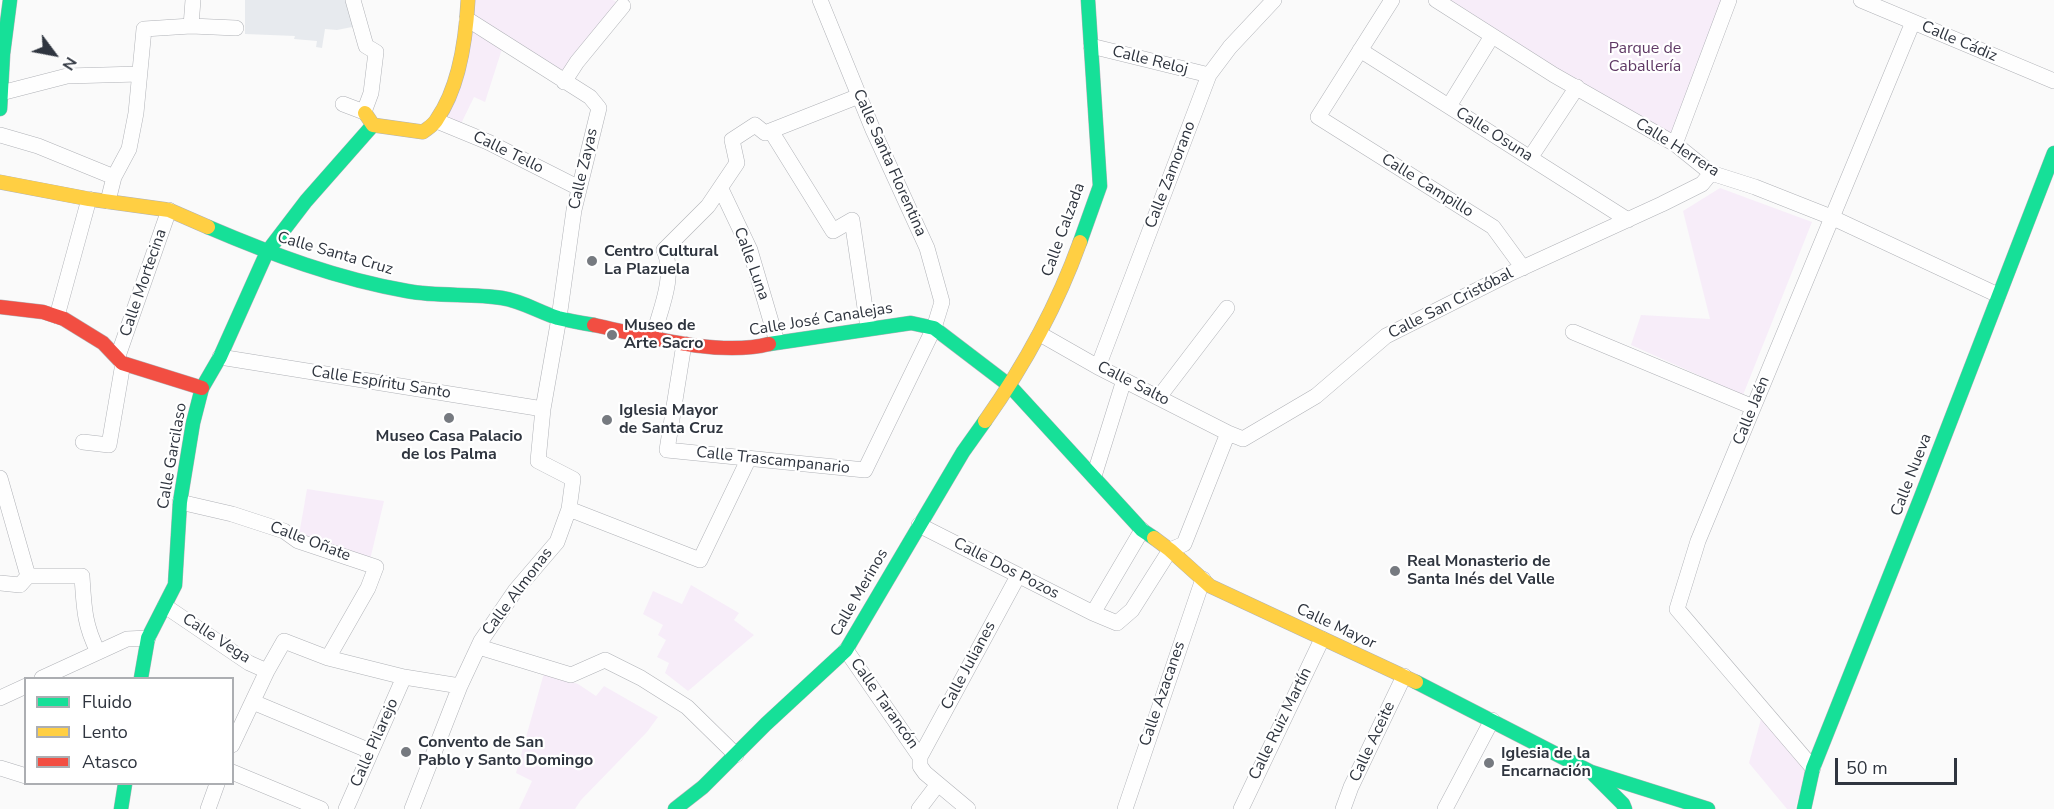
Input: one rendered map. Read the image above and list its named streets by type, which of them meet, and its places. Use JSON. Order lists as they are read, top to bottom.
{
  "streets": {
    "street": [
      "Calle Cádiz",
      "Calle Reloj",
      "Calle Osuna",
      "Calle Herrera",
      "Calle Tello",
      "Calle Santa Florentina",
      "Calle Zayas",
      "Calle Zamorano",
      "Calle Campillo",
      "Calle Calzada",
      "Calle Santa Cruz",
      "Calle Luna",
      "Calle Mortecina",
      "Calle San Cristóbal",
      "Calle José Canalejas",
      "Calle Espíritu Santo",
      "Calle Salto",
      "Calle Jaén",
      "Calle Garcilaso",
      "Calle Trascampanario",
      "Calle Nueva",
      "Calle Oñate",
      "Calle Dos Pozos",
      "Calle Almonas",
      "Calle Merinos",
      "Calle Mayor",
      "Calle Vega",
      "Calle Julianes",
      "Calle Azacanes",
      "Calle Tarancón",
      "Calle Ruiz Martín",
      "Calle Aceite",
      "Calle Pilarejo"
    ]
  },
  "crossings": [
    ["Calle Cádiz", "Calle Jaén"],
    ["Calle Reloj", "Calle Zamorano"],
    ["Calle Reloj", "Calle Calzada"],
    ["Calle Osuna", "Calle Campillo"],
    ["Calle Osuna", "Calle San Cristóbal"],
    ["Calle Herrera", "Calle San Cristóbal"],
    ["Calle Herrera", "Calle Jaén"],
    ["Calle Herrera", "Calle Nueva"],
    ["Calle Tello", "Calle Zayas"],
    ["Calle Santa Florentina", "Calle José Canalejas"],
    ["Calle Santa Florentina", "Calle Trascampanario"],
    ["Calle Zayas", "Calle Santa Cruz"],
    ["Calle Zayas", "Calle Espíritu Santo"],
    ["Calle Zayas", "Calle Almonas"],
    ["Calle Zamorano", "Calle Salto"],
    ["Calle Campillo", "Calle San Cristóbal"],
    ["Calle Calzada", "Calle José Canalejas"],
    ["Calle Calzada", "Calle Salto"],
    ["Calle Calzada", "Calle Merinos"],
    ["Calle Calzada", "Calle Mayor"],
    ["Calle Santa Cruz", "Calle Mortecina"],
    ["Calle Santa Cruz", "Calle José Canalejas"],
    ["Calle Santa Cruz", "Calle Garcilaso"],
    ["Calle Luna", "Calle José Canalejas"],
    ["Calle San Cristóbal", "Calle Salto"],
    ["Calle José Canalejas", "Calle Trascampanario"],
    ["Calle José Canalejas", "Calle Merinos"],
    ["Calle José Canalejas", "Calle Mayor"],
    ["Calle Espíritu Santo", "Calle Garcilaso"],
    ["Calle Espíritu Santo", "Calle Almonas"],
    ["Calle Jaén", "Calle Nueva"],
    ["Calle Garcilaso", "Calle Oñate"],
    ["Calle Garcilaso", "Calle Vega"],
    ["Calle Dos Pozos", "Calle Merinos"],
    ["Calle Dos Pozos", "Calle Mayor"],
    ["Calle Dos Pozos", "Calle Julianes"],
    ["Calle Merinos", "Calle Mayor"],
    ["Calle Merinos", "Calle Tarancón"],
    ["Calle Mayor", "Calle Azacanes"],
    ["Calle Mayor", "Calle Ruiz Martín"],
    ["Calle Mayor", "Calle Aceite"],
    ["Calle Julianes", "Calle Tarancón"]
  ],
  "parks": ["Parque de Caballería"],
  "places": [
    "Centro Cultural La Plazuela",
    "Museo de Arte Sacro",
    "Museo Casa Palacio de los Palma",
    "Iglesia Mayor de Santa Cruz",
    "Real Monasterio de Santa Inés del Valle",
    "Convento de San Pablo y Santo Domingo",
    "Iglesia de la Encarnación"
  ],
  "legend": ["Fluido", "Lento", "Atasco"],
  "scale_bar": "50 m",
  "north": "bottom right"
}
